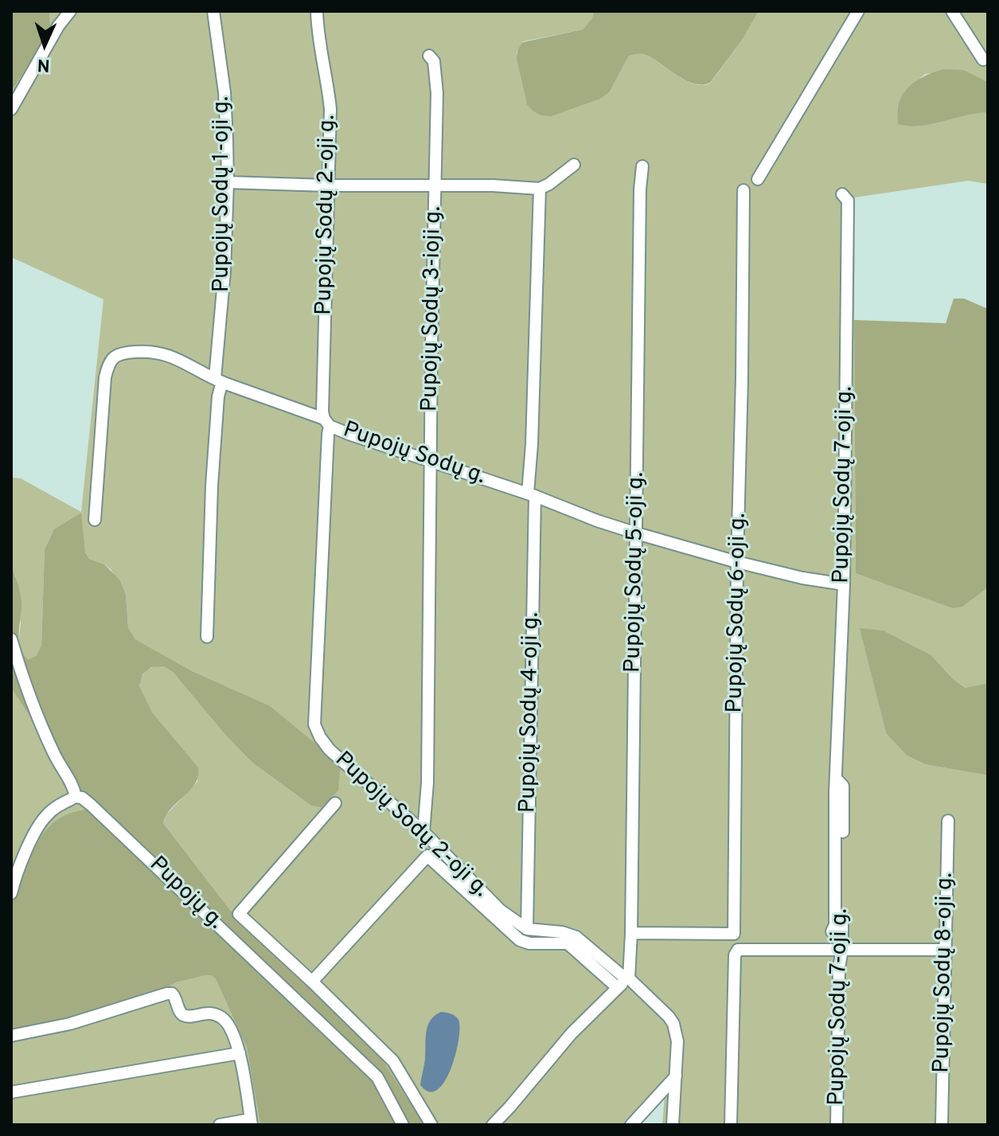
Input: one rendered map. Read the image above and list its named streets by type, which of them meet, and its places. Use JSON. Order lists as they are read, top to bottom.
{
  "streets": {
    "street": [
      "Pupojų Sodų 1-oji g.",
      "Pupojų Sodų 2-oji g.",
      "Pupojų Sodų 3-ioji g.",
      "Pupojų Sodų g.",
      "Pupojų Sodų 7-oji g.",
      "Pupojų Sodų 5-oji g.",
      "Pupojų Sodų 6-oji g.",
      "Pupojų Sodų 4-oji g.",
      "Pupojų g.",
      "Pupojų Sodų 8-oji g."
    ]
  },
  "crossings": [
    ["Pupojų Sodų 1-oji g.", "Pupojų Sodų g."],
    ["Pupojų Sodų 2-oji g.", "Pupojų Sodų 3-ioji g."],
    ["Pupojų Sodų 2-oji g.", "Pupojų Sodų g."],
    ["Pupojų Sodų 2-oji g.", "Pupojų Sodų 5-oji g."],
    ["Pupojų Sodų 2-oji g.", "Pupojų Sodų 4-oji g."],
    ["Pupojų Sodų 3-ioji g.", "Pupojų Sodų g."],
    ["Pupojų Sodų g.", "Pupojų Sodų 7-oji g."],
    ["Pupojų Sodų g.", "Pupojų Sodų 5-oji g."],
    ["Pupojų Sodų g.", "Pupojų Sodų 6-oji g."],
    ["Pupojų Sodų g.", "Pupojų Sodų 4-oji g."],
    ["Pupojų Sodų 5-oji g.", "Pupojų Sodų 6-oji g."]
  ],
  "north": "bottom"
}
